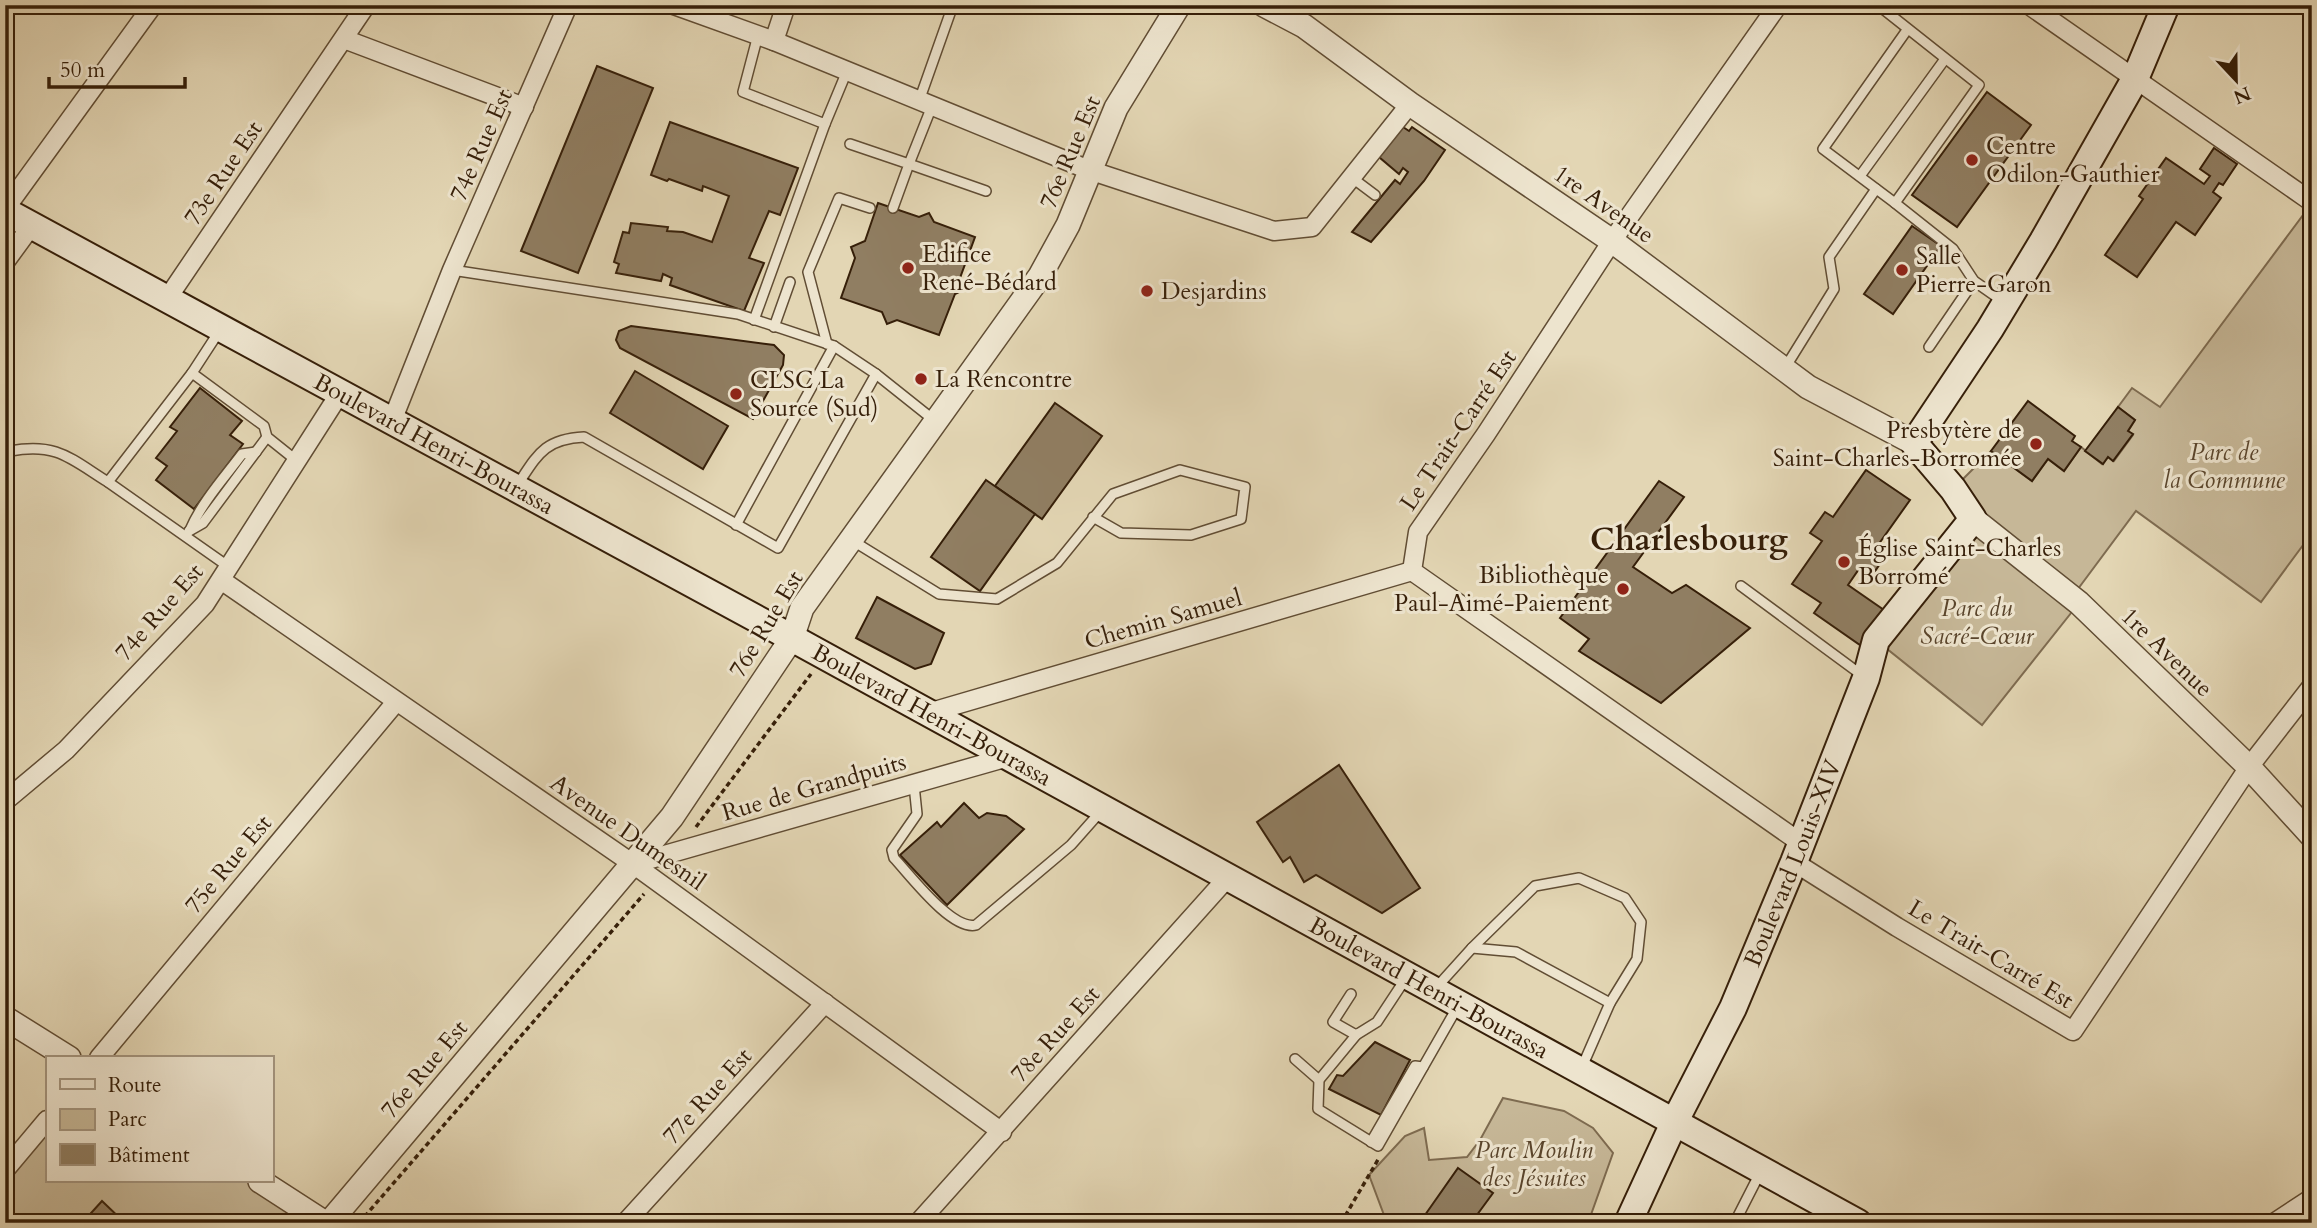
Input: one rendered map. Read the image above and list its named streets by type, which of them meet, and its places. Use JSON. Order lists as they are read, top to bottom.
{
  "streets": {
    "main road": ["Boulevard Henri-Bourassa", "Boulevard Louis-XIV"],
    "street": [
      "74e Rue Est",
      "76e Rue Est",
      "73e Rue Est",
      "1re Avenue",
      "Le Trait-Carré Est",
      "Chemin Samuel",
      "Rue de Grandpuits",
      "Avenue Dumesnil",
      "75e Rue Est",
      "78e Rue Est",
      "77e Rue Est"
    ]
  },
  "crossings": [
    ["74e Rue Est", "Boulevard Henri-Bourassa"],
    ["74e Rue Est", "Avenue Dumesnil"],
    ["76e Rue Est", "Boulevard Henri-Bourassa"],
    ["76e Rue Est", "Rue de Grandpuits"],
    ["76e Rue Est", "Avenue Dumesnil"],
    ["73e Rue Est", "Boulevard Henri-Bourassa"],
    ["1re Avenue", "Le Trait-Carré Est"],
    ["1re Avenue", "Boulevard Louis-XIV"],
    ["Le Trait-Carré Est", "Chemin Samuel"],
    ["Le Trait-Carré Est", "Boulevard Louis-XIV"],
    ["Boulevard Henri-Bourassa", "Chemin Samuel"],
    ["Boulevard Henri-Bourassa", "Rue de Grandpuits"],
    ["Boulevard Henri-Bourassa", "Boulevard Louis-XIV"],
    ["Boulevard Henri-Bourassa", "78e Rue Est"],
    ["Rue de Grandpuits", "Avenue Dumesnil"],
    ["Avenue Dumesnil", "75e Rue Est"],
    ["Avenue Dumesnil", "78e Rue Est"],
    ["Avenue Dumesnil", "77e Rue Est"]
  ],
  "districts": ["Charlesbourg"],
  "parks": ["Parc de la Commune", "Parc du Sacré-Cœur", "Parc Moulin des Jésuites"],
  "places": [
    "Centre Odilon-Gauthier",
    "Edifice René-Bédard",
    "Salle Pierre-Garon",
    "Desjardins",
    "La Rencontre",
    "CLSC La Source (Sud)",
    "Presbytère de Saint-Charles-Borromée",
    "Église Saint-Charles Borromé",
    "Bibliothèque Paul-Aimé-Paiement"
  ],
  "legend": ["Route", "Parc", "Bâtiment"],
  "scale_bar": "50 m",
  "north": "bottom"
}
